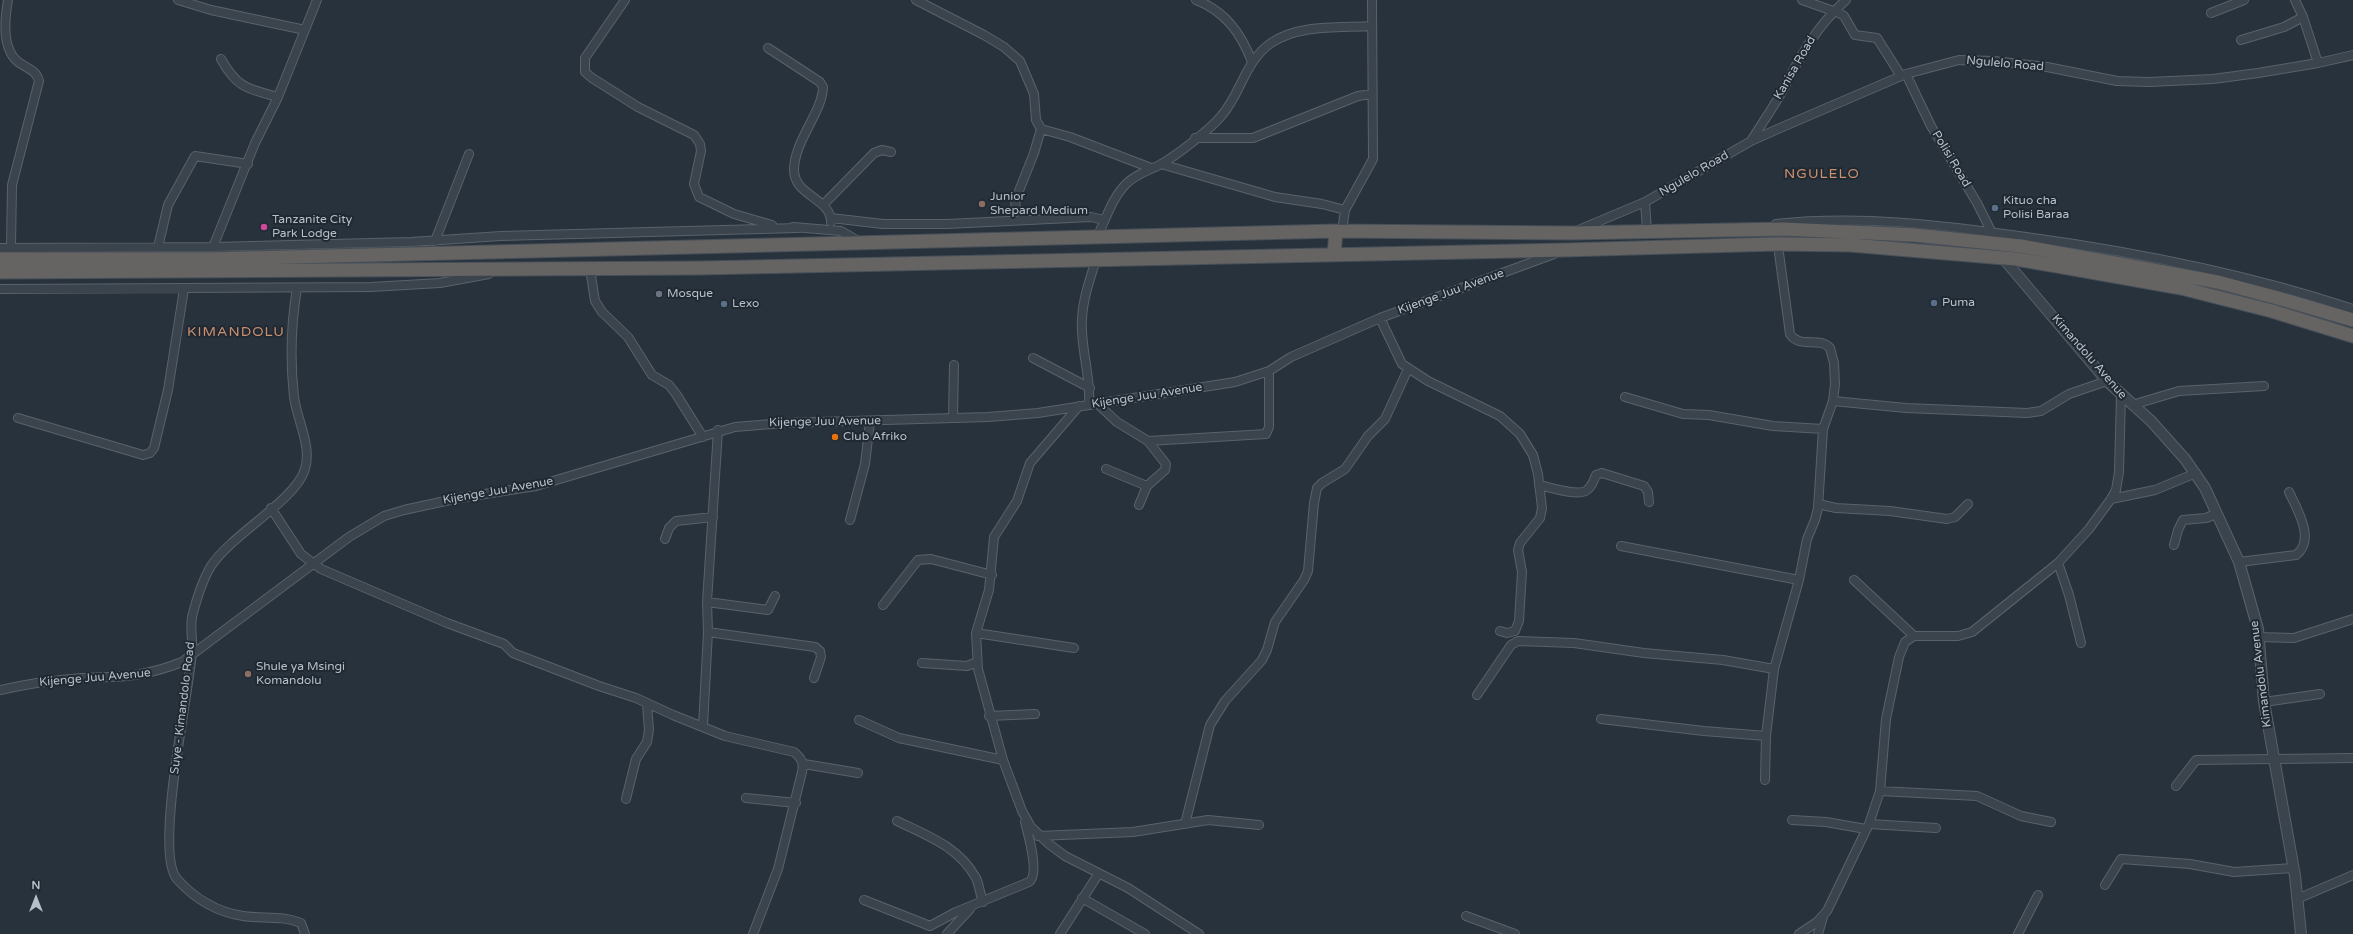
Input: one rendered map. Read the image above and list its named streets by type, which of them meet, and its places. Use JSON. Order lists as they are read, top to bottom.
{
  "streets": {
    "street": [
      "Ngulelo Road",
      "Kanisa Road",
      "Polisi Road",
      "Kijenge Juu Avenue",
      "Kimandolu Avenue",
      "Suye - Kimandolo Road"
    ]
  },
  "crossings": [
    ["Ngulelo Road", "Kanisa Road"],
    ["Ngulelo Road", "Polisi Road"],
    ["Kanisa Road", "Polisi Road"],
    ["Kijenge Juu Avenue", "Suye - Kimandolo Road"]
  ],
  "districts": ["NGULELO", "KIMANDOLU"],
  "places": [
    "Junior Shepard Medium",
    "Kituo cha Polisi Baraa",
    "Tanzanite City Park Lodge",
    "Mosque",
    "Puma",
    "Lexo",
    "Club Afriko",
    "Shule ya Msingi Komandolu"
  ],
  "north": "top"
}
